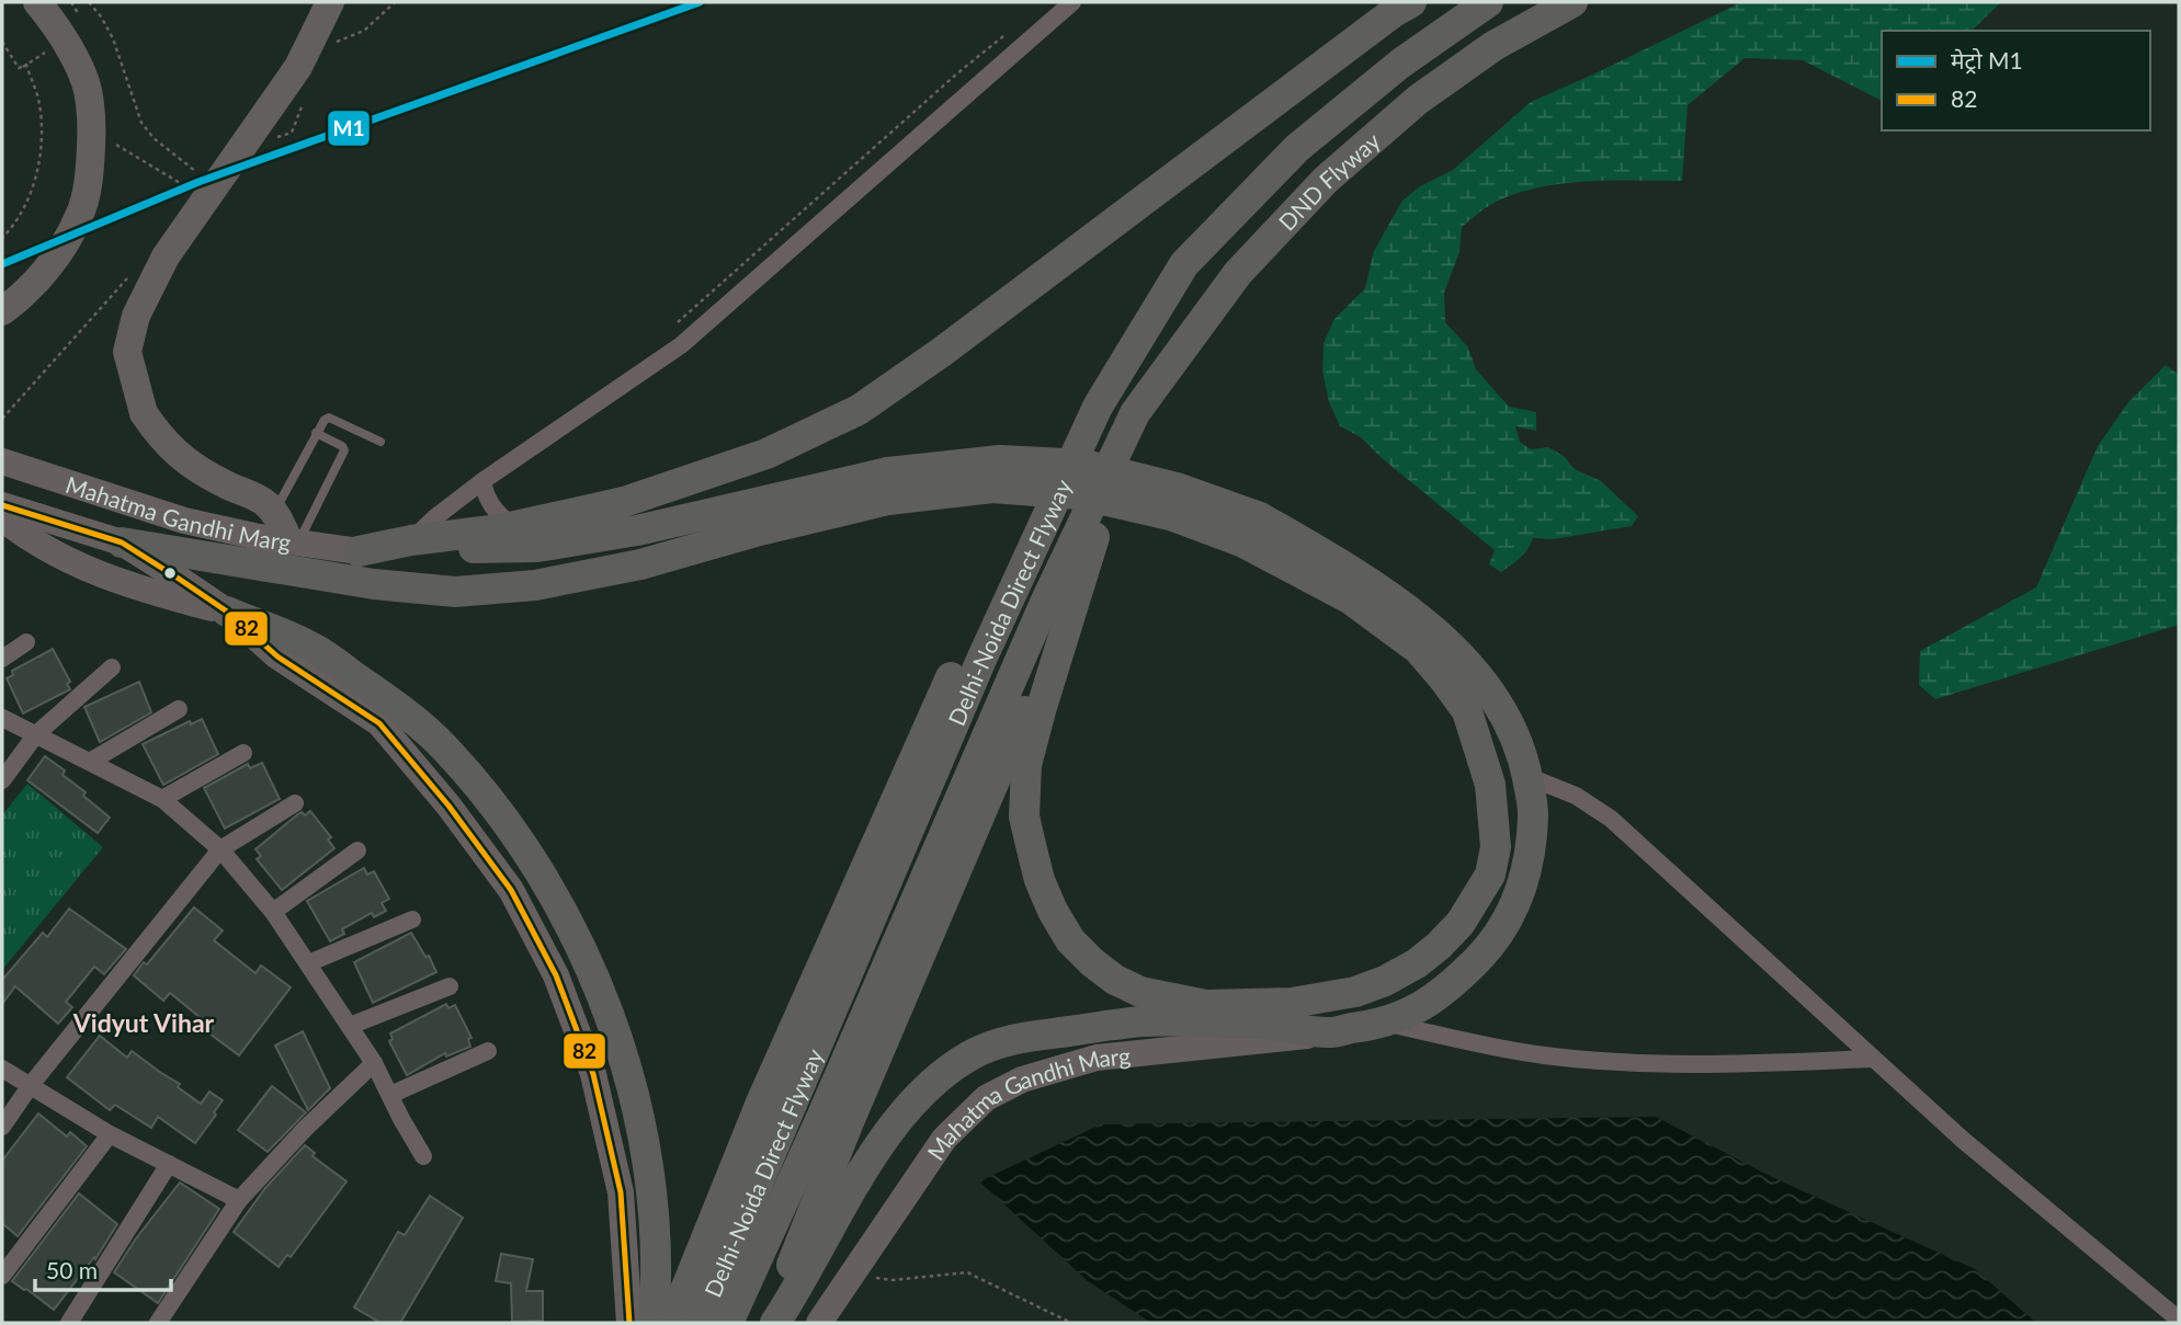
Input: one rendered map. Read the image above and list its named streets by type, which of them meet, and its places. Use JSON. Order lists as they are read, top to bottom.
{
  "streets": {
    "highway": ["DND Flyway", "Delhi-Noida Direct Flyway"],
    "main road": ["Mahatma Gandhi Marg"]
  },
  "crossings": [
    ["DND Flyway", "Delhi-Noida Direct Flyway"]
  ],
  "districts": ["Vidyut Vihar"],
  "lines": ["metro line M1", "transit line 82"],
  "legend": ["मेट्रो M1", "82"],
  "scale_bar": "50 m"
}
